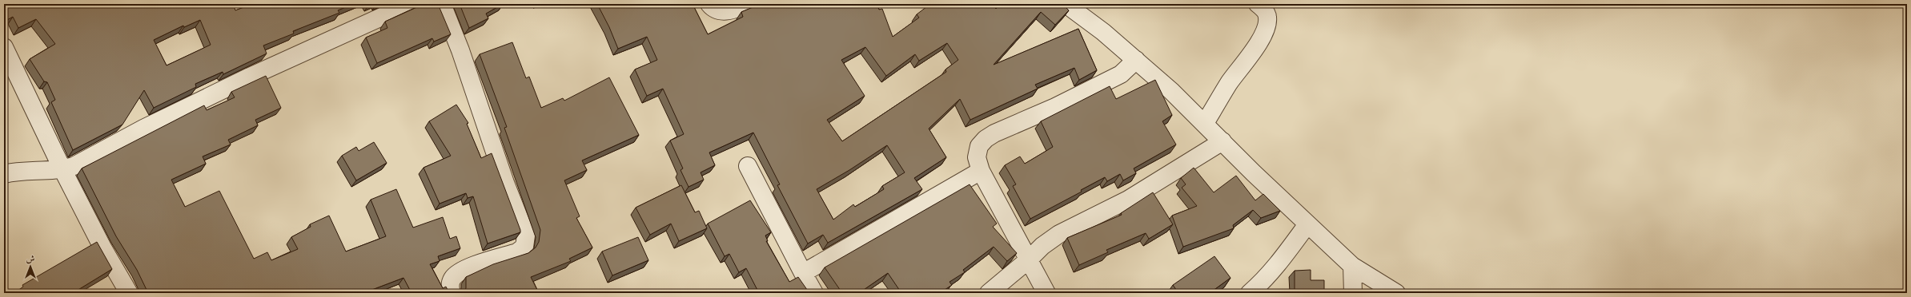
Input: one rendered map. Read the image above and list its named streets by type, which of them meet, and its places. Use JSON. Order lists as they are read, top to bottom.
{
  "north": "top"
}
